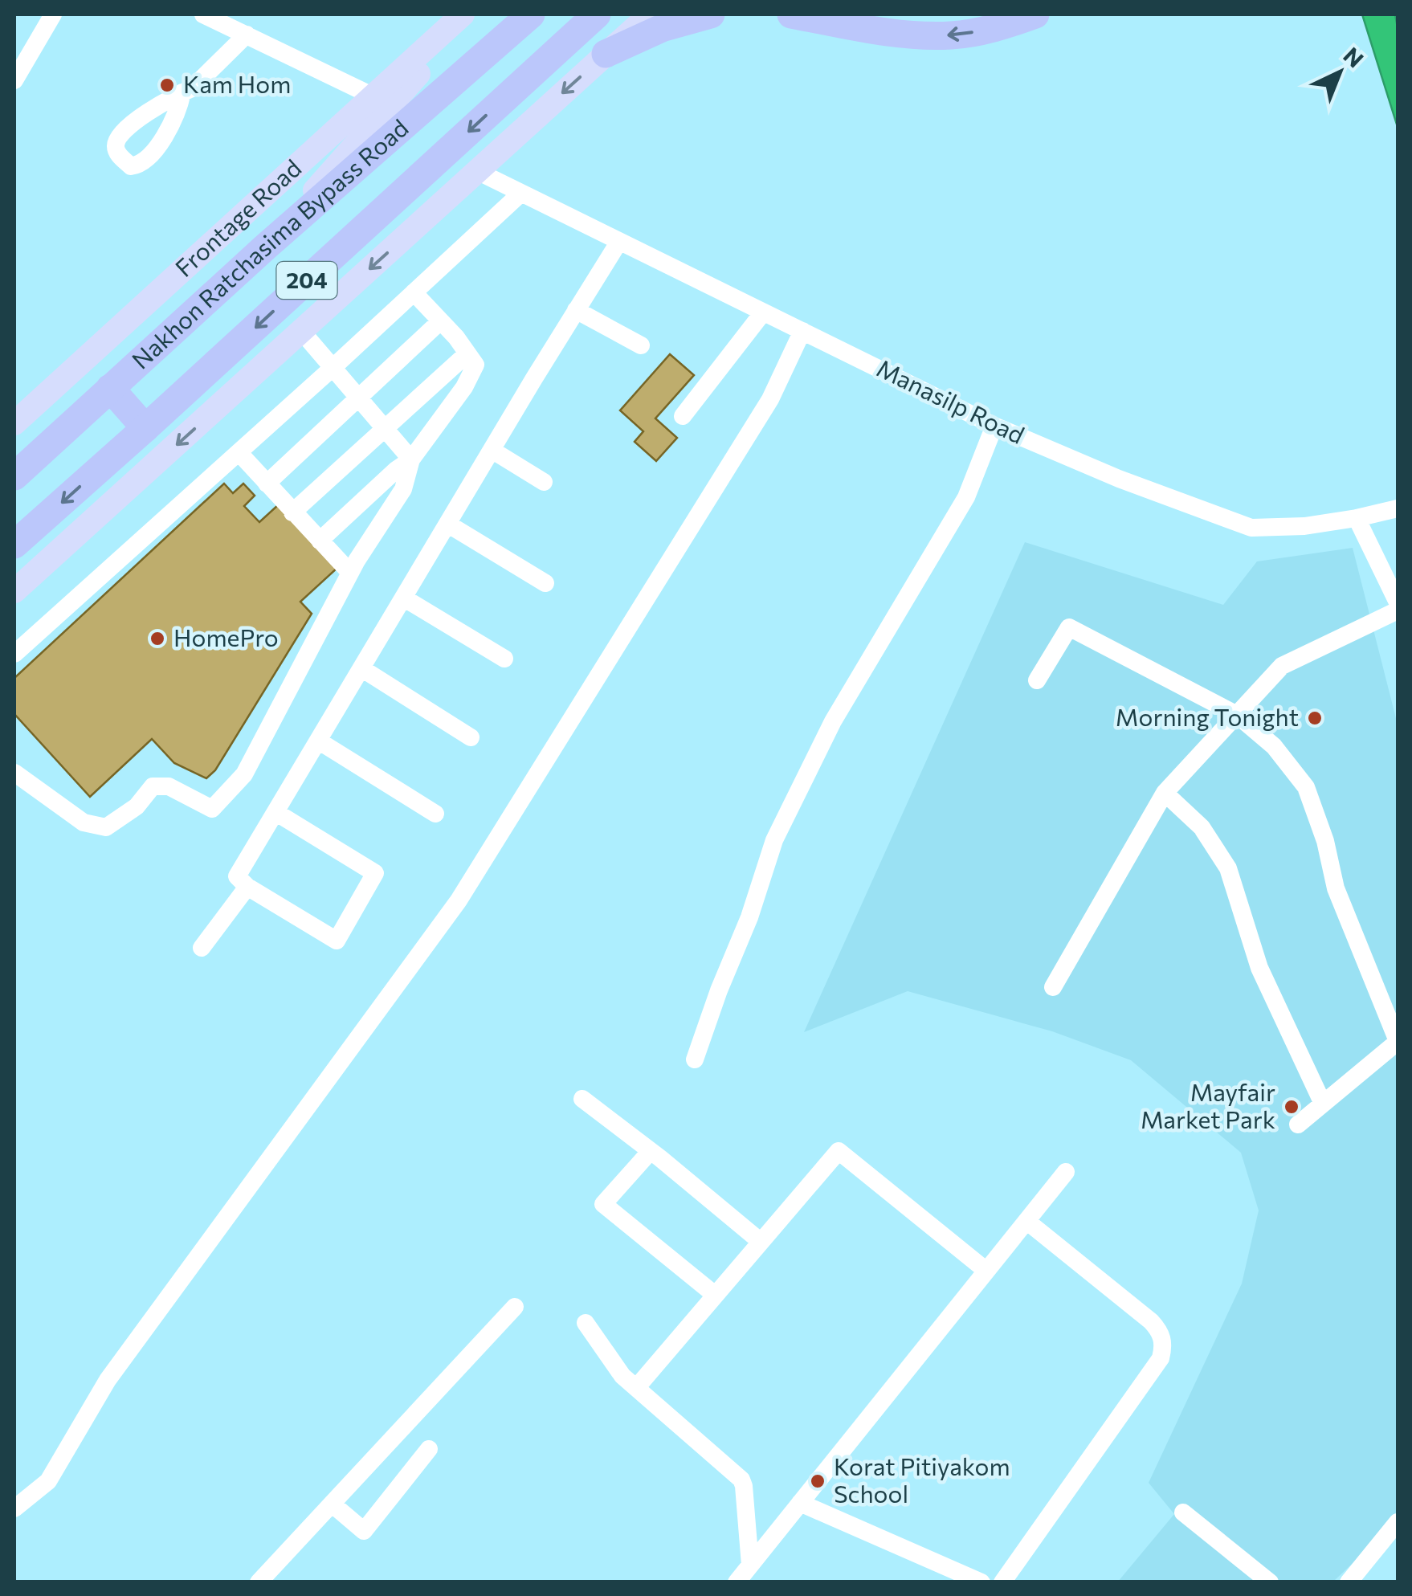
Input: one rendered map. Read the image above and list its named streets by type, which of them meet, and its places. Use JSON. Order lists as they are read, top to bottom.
{
  "streets": {
    "highway": ["Nakhon Ratchasima Bypass Road", "204"],
    "main road": ["Frontage Road"],
    "street": ["Manasilp Road"]
  },
  "places": [
    "Kam Hom",
    "HomePro",
    "Morning Tonight",
    "Mayfair Market Park",
    "Korat Pitiyakom School"
  ],
  "north": "top right"
}
